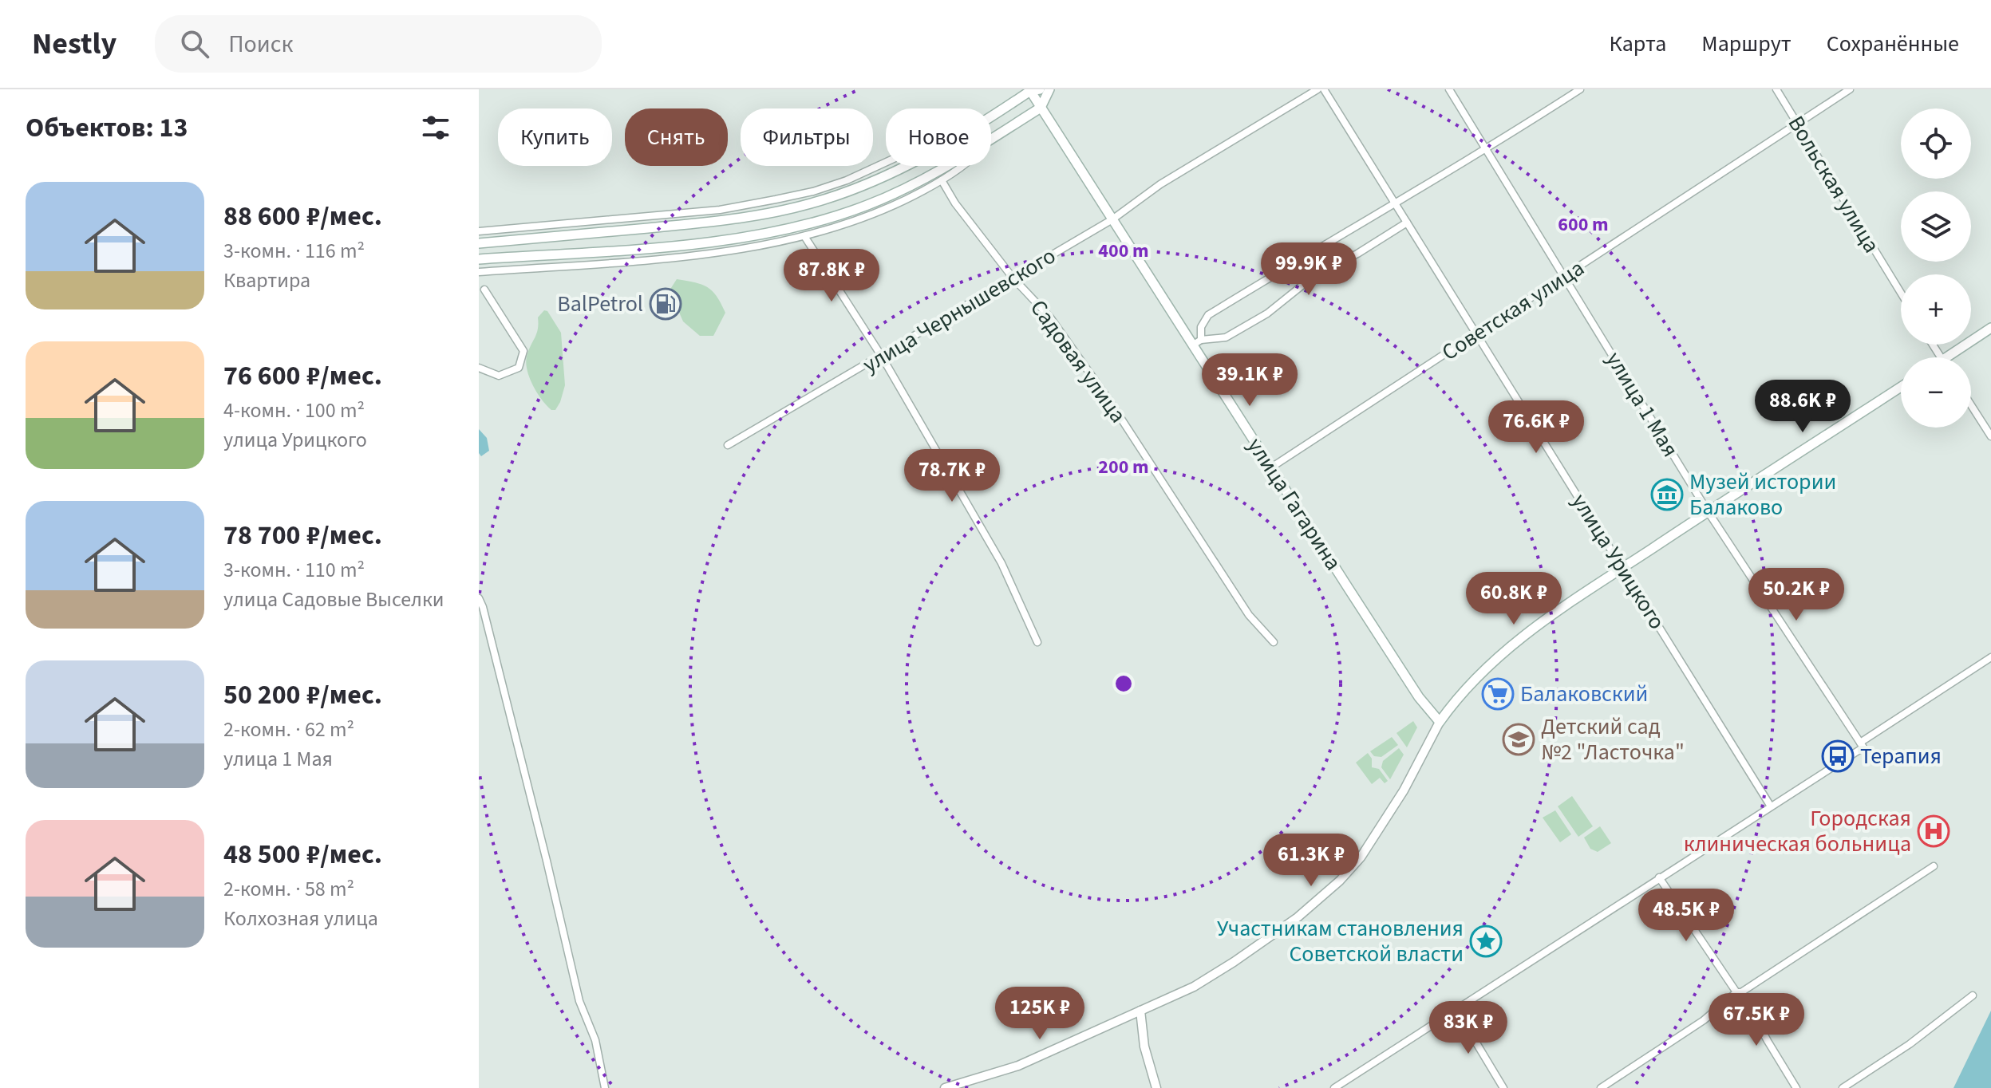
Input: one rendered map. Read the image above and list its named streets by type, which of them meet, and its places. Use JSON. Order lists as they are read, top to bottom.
{
  "streets": {
    "main road": ["улица Гагарина"],
    "street": [
      "Вольская улица",
      "улица Чернышевского",
      "Советская улица",
      "Садовая улица",
      "улица 1 Мая",
      "улица Урицкого"
    ]
  },
  "crossings": [
    ["Вольская улица", "Советская улица"],
    ["улица Чернышевского", "Садовая улица"],
    ["улица Чернышевского", "улица Гагарина"],
    ["Советская улица", "улица 1 Мая"],
    ["Советская улица", "улица Гагарина"],
    ["Советская улица", "улица Урицкого"]
  ],
  "places": {
    "fuel station": ["BalPetrol"],
    "museum": ["Музей истории Балаково"],
    "supermarket": ["Балаковский"],
    "school or university": ["Детский сад №2 \"Ласточка\""],
    "bus stop": ["Терапия"],
    "hospital": ["Городская клиническая больница"],
    "place": ["Участникам становления Советской власти"]
  },
  "page": {
    "header": "Nestly",
    "search": "Поиск",
    "nav": ["Карта", "Маршрут", "Сохранённые"],
    "heading": "Объектов: 13",
    "map_buttons": ["+", "−"],
    "chip": [
      "Купить",
      "Снять",
      "Фильтры",
      "Новое"
    ],
    "list": [
      {
        "name": "88 600 ₽/мес.",
        "note": "3-комн. · 116 m² · Квартира"
      },
      {
        "name": "76 600 ₽/мес.",
        "note": "4-комн. · 100 m² · улица Урицкого"
      },
      {
        "name": "78 700 ₽/мес.",
        "note": "3-комн. · 110 m² · улица Садовые Выселки"
      },
      {
        "name": "50 200 ₽/мес.",
        "note": "2-комн. · 62 m² · улица 1 Мая"
      },
      {
        "name": "48 500 ₽/мес.",
        "note": "2-комн. · 58 m² · Колхозная улица"
      }
    ],
    "price": [
      "99.9K ₽",
      "87.8K ₽",
      "39.1K ₽",
      "88.6K ₽",
      "76.6K ₽",
      "78.7K ₽",
      "50.2K ₽",
      "60.8K ₽",
      "61.3K ₽",
      "48.5K ₽",
      "125K ₽",
      "67.5K ₽",
      "83K ₽"
    ]
  },
  "rings": ["600 m", "400 m", "200 m"]
}
